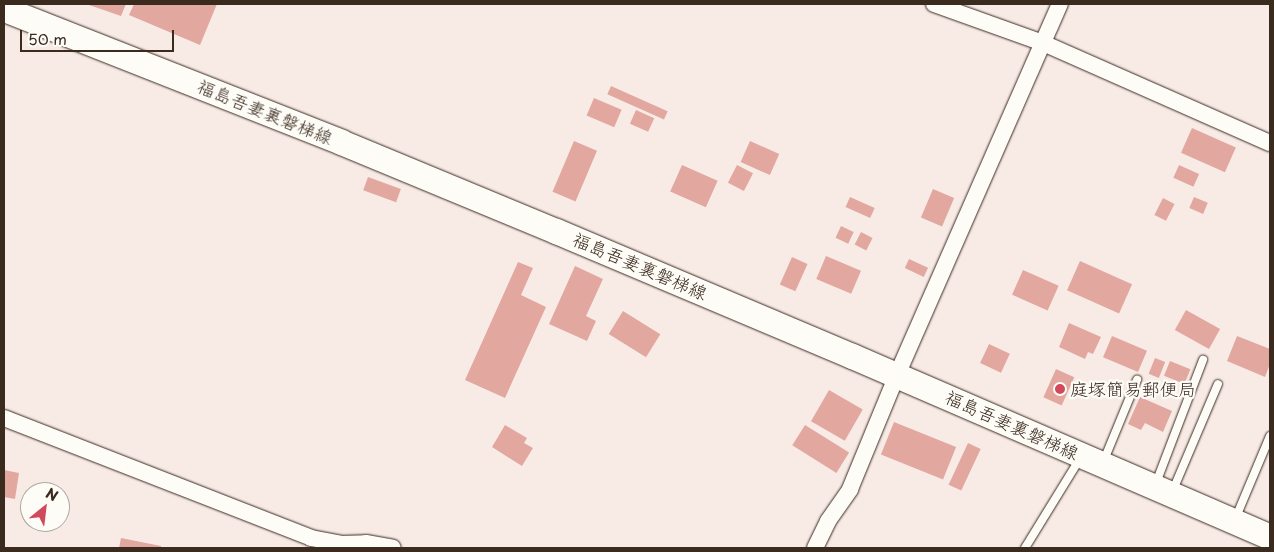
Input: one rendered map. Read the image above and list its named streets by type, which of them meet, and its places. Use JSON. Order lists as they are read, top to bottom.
{
  "streets": {
    "main road": ["福島吾妻裏磐梯線"]
  },
  "places": ["庭塚簡易郵便局"],
  "scale_bar": "50 m",
  "north": "top right"
}
